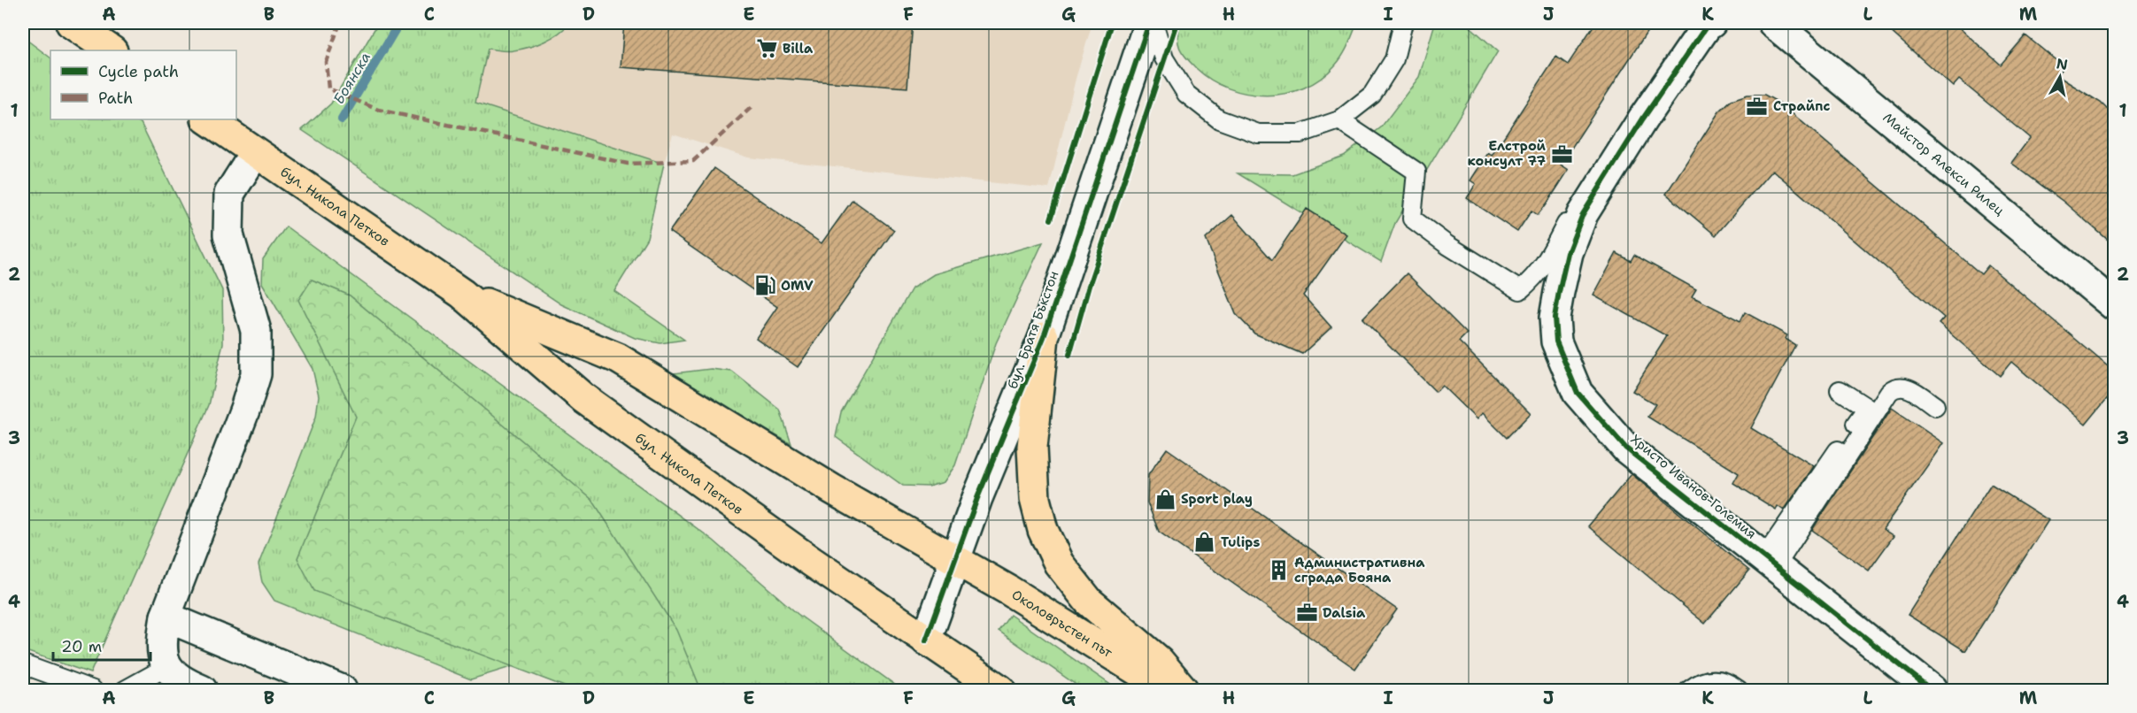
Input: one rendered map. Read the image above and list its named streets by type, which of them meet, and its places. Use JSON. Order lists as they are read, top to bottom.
{
  "streets": {
    "highway": ["бул. Никола Петков", "Околовръстен път"],
    "street": ["Майстор Алекси Рилец", "бул. Братя Бъкстон", "Христо Иванов-Големия"]
  },
  "crossings": [
    ["бул. Никола Петков", "бул. Братя Бъкстон"],
    ["бул. Никола Петков", "Околовръстен път"],
    ["бул. Братя Бъкстон", "Околовръстен път"]
  ],
  "water": ["Боянска"],
  "places": {
    "supermarket": ["Billa"],
    "office": ["Страйпс", "Елстрой консулт 77", "Dalsia"],
    "fuel station": ["OMV"],
    "shop": ["Sport play", "Tulips"],
    "building": ["Административна сграда Бояна"]
  },
  "legend": ["Cycle path", "Path"],
  "scale_bar": "20 m",
  "north": "top",
  "grid": {
    "columns": [
      "A",
      "B",
      "C",
      "D",
      "E",
      "F",
      "G",
      "H",
      "I",
      "J",
      "K",
      "L",
      "M"
    ],
    "rows": [
      "1",
      "2",
      "3",
      "4"
    ]
  }
}
